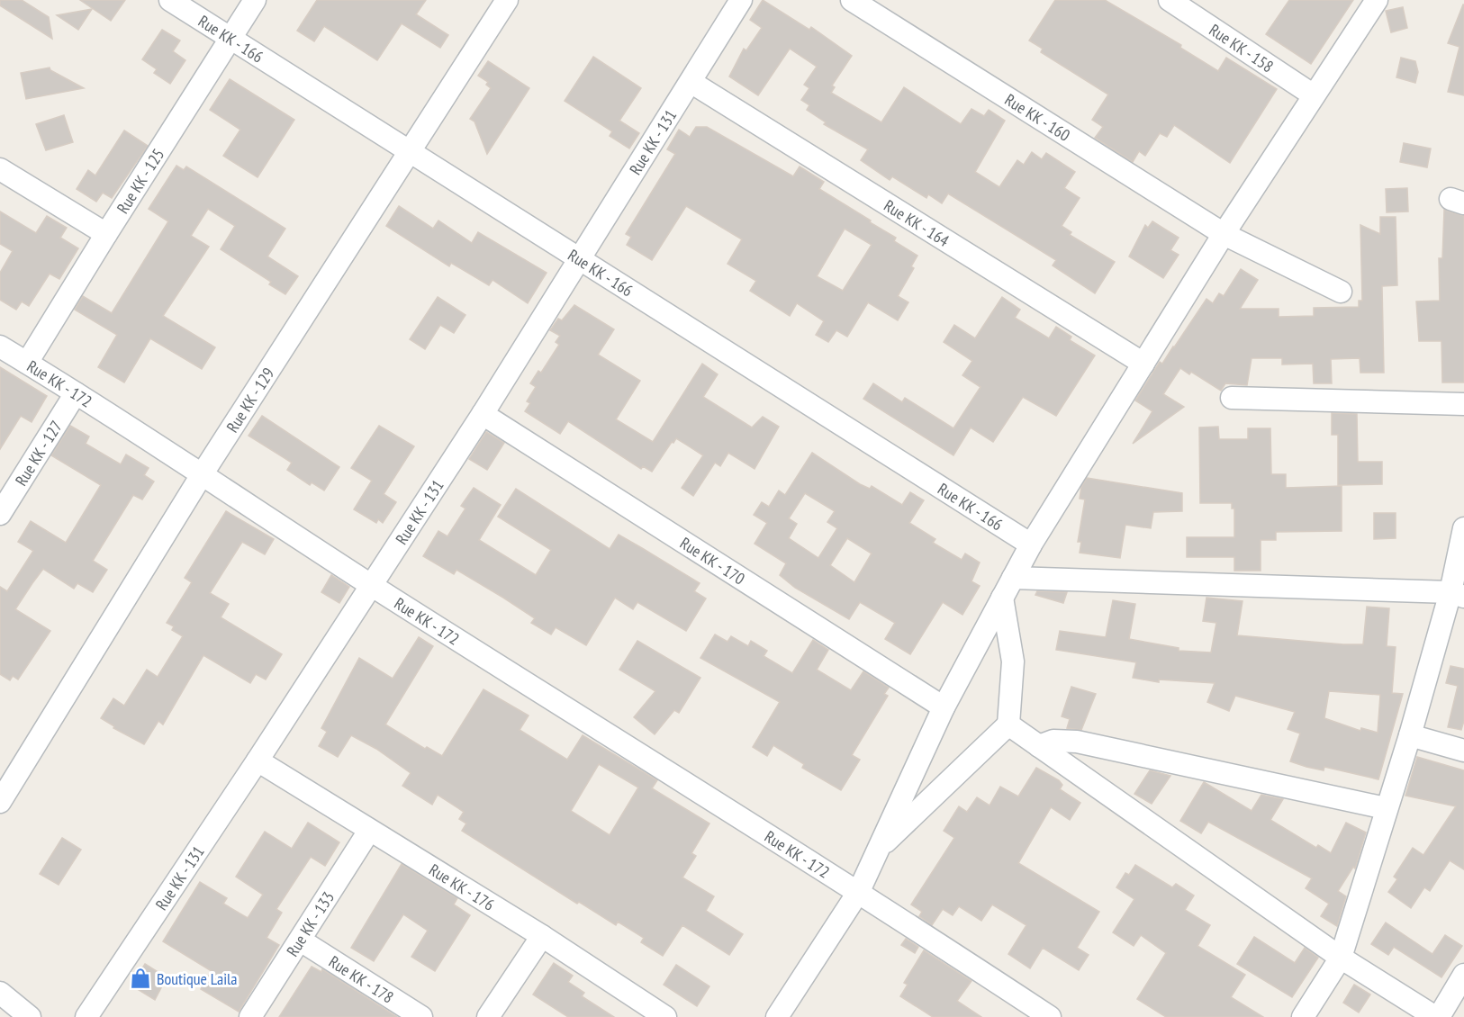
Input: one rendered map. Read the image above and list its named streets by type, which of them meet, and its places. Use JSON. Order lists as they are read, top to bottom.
{
  "streets": {
    "street": [
      "Rue KK - 166",
      "Rue KK - 158",
      "Rue KK - 160",
      "Rue KK - 131",
      "Rue KK - 125",
      "Rue KK - 164",
      "Rue KK - 172",
      "Rue KK - 129",
      "Rue KK - 127",
      "Rue KK - 170",
      "Rue KK - 176",
      "Rue KK - 133",
      "Rue KK - 178"
    ]
  },
  "crossings": [
    ["Rue KK - 166", "Rue KK - 131"],
    ["Rue KK - 166", "Rue KK - 125"],
    ["Rue KK - 166", "Rue KK - 129"],
    ["Rue KK - 131", "Rue KK - 164"],
    ["Rue KK - 131", "Rue KK - 172"],
    ["Rue KK - 131", "Rue KK - 170"],
    ["Rue KK - 131", "Rue KK - 176"],
    ["Rue KK - 125", "Rue KK - 172"],
    ["Rue KK - 172", "Rue KK - 129"],
    ["Rue KK - 172", "Rue KK - 127"],
    ["Rue KK - 176", "Rue KK - 133"],
    ["Rue KK - 133", "Rue KK - 178"]
  ],
  "places": {
    "shop": ["Boutique Laila"]
  }
}
